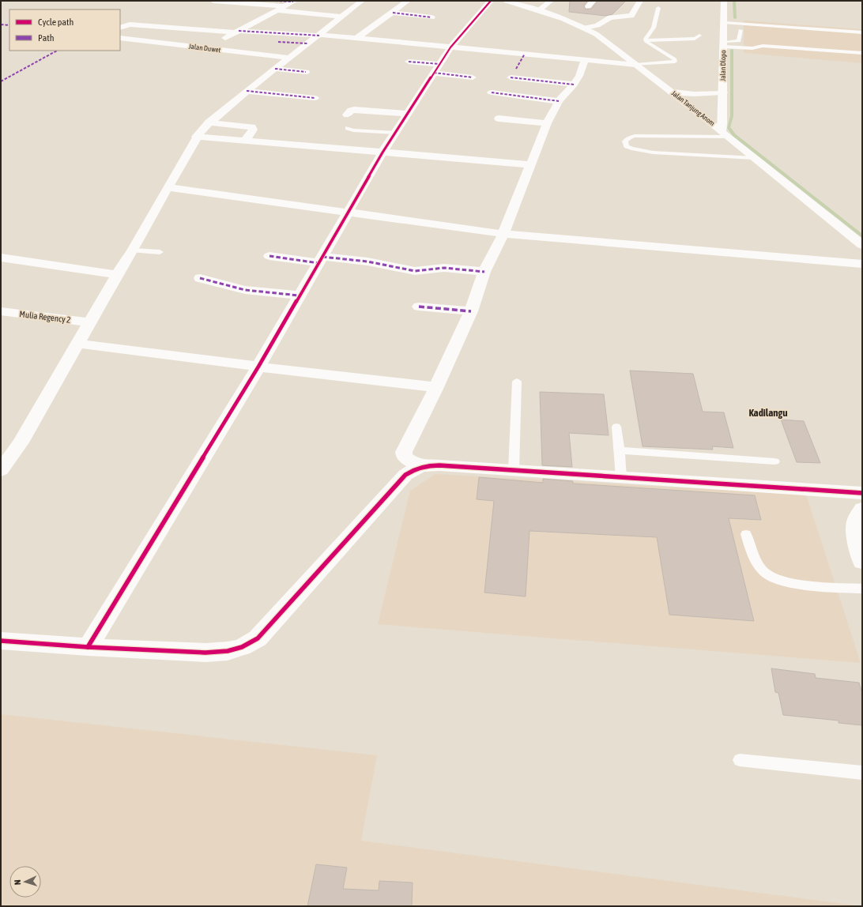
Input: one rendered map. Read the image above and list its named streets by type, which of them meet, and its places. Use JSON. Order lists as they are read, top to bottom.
{
  "streets": {
    "street": [
      "Jalan Duwet",
      "Jalan Dlopo",
      "Jalan Tanjung Anom",
      "Mulia Regency 2"
    ]
  },
  "crossings": [
    ["Jalan Dlopo", "Jalan Tanjung Anom"]
  ],
  "districts": ["Kadilangu"],
  "legend": ["Cycle path", "Path"],
  "north": "left"
}
